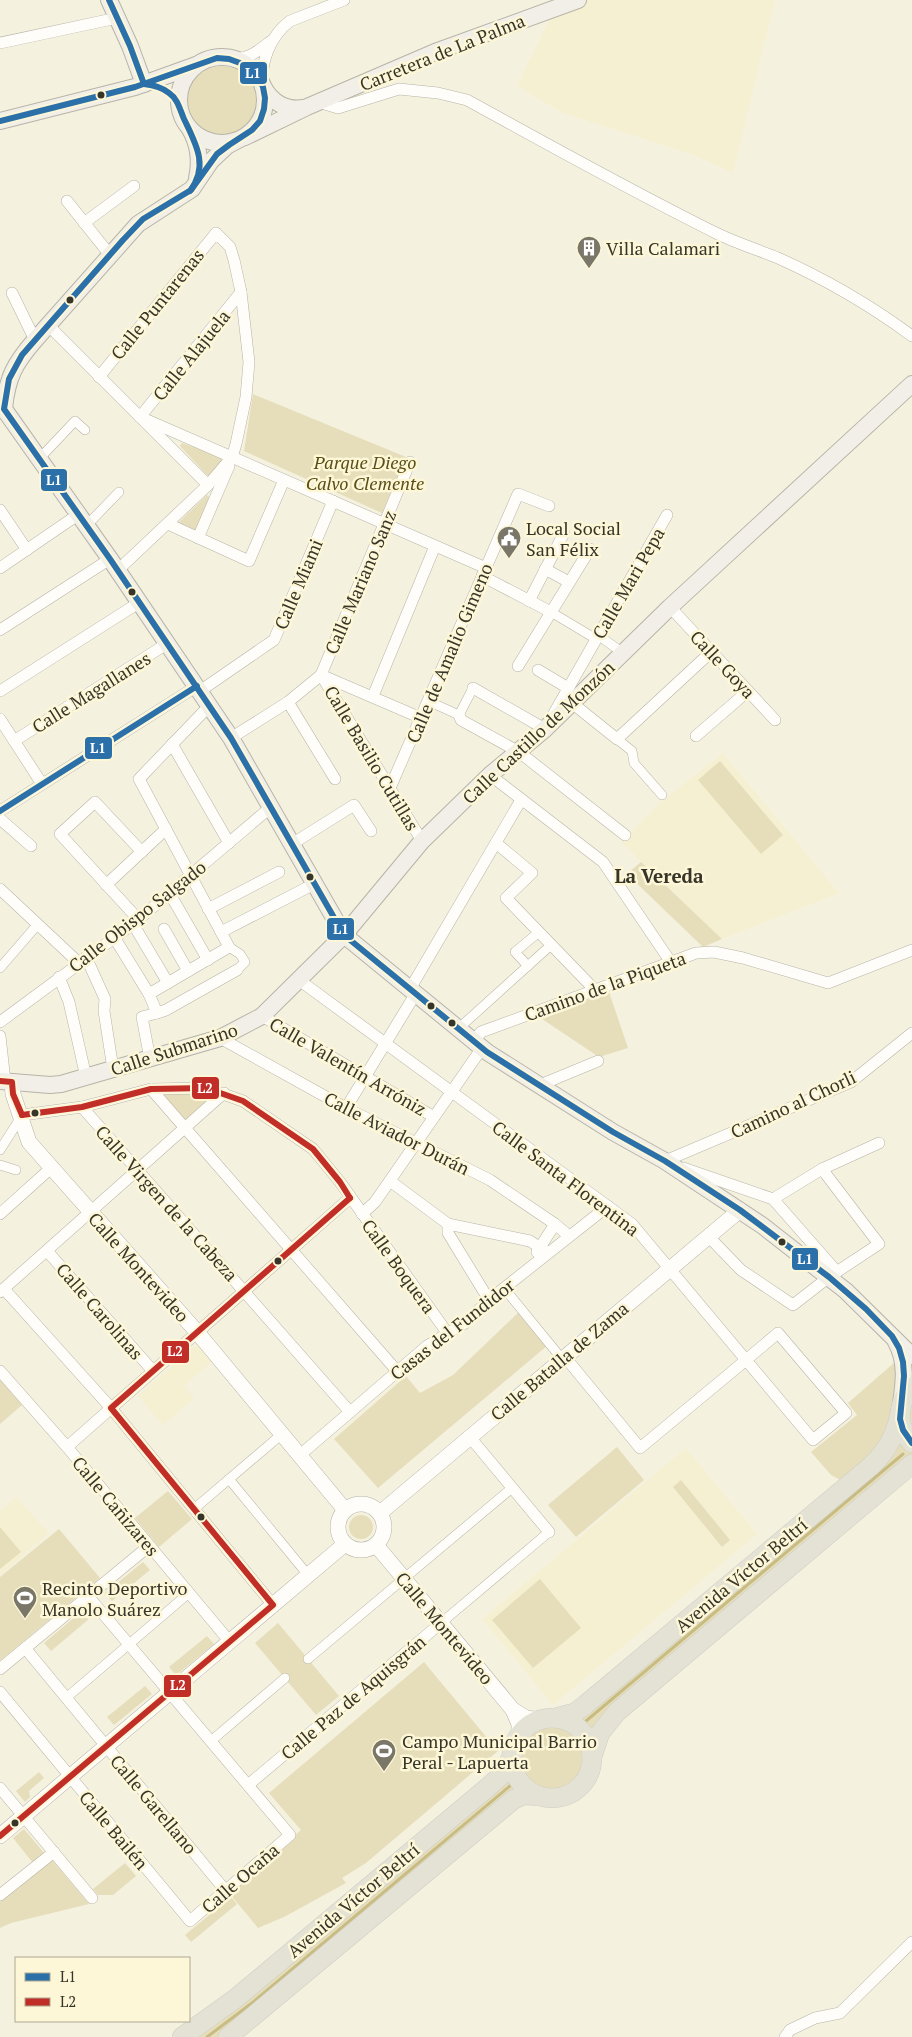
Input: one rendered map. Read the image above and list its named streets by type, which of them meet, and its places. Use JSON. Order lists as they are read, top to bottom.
{
  "streets": {
    "main road": [
      "Carretera de La Palma",
      "Calle Castillo de Monzón",
      "Calle Submarino",
      "Avenida Víctor Beltrí"
    ],
    "street": [
      "Calle Puntarenas",
      "Calle Alajuela",
      "Calle Mariano Sanz",
      "Calle Mari Pepa",
      "Calle Miami",
      "Calle de Amalio Gimeno",
      "Calle Goya",
      "Calle Magallanes",
      "Calle Basilio Cutillas",
      "Calle Obispo Salgado",
      "Camino de la Piqueta",
      "Calle Valentín Arróniz",
      "Camino al Chorli",
      "Calle Aviador Durán",
      "Calle Santa Florentina",
      "Calle Virgen de la Cabeza",
      "Calle Boquera",
      "Calle Montevideo",
      "Calle Carolinas",
      "Casas del Fundidor",
      "Calle Batalla de Zama",
      "Calle Cañizares",
      "Calle Paz de Aquisgrán",
      "Calle Garellano",
      "Calle Bailén",
      "Calle Ocaña"
    ]
  },
  "crossings": [
    ["Calle Puntarenas", "Calle Alajuela"],
    ["Calle Mariano Sanz", "Calle Basilio Cutillas"],
    ["Calle Mari Pepa", "Calle Castillo de Monzón"],
    ["Calle de Amalio Gimeno", "Calle Basilio Cutillas"],
    ["Calle Goya", "Calle Castillo de Monzón"],
    ["Calle Castillo de Monzón", "Calle Basilio Cutillas"],
    ["Calle Castillo de Monzón", "Calle Submarino"],
    ["Calle Submarino", "Calle Valentín Arróniz"],
    ["Calle Submarino", "Calle Aviador Durán"],
    ["Calle Submarino", "Calle Santa Florentina"],
    ["Calle Submarino", "Calle Montevideo"],
    ["Calle Aviador Durán", "Casas del Fundidor"],
    ["Calle Santa Florentina", "Casas del Fundidor"],
    ["Calle Santa Florentina", "Calle Batalla de Zama"],
    ["Calle Virgen de la Cabeza", "Calle Boquera"],
    ["Calle Virgen de la Cabeza", "Casas del Fundidor"],
    ["Calle Boquera", "Calle Montevideo"],
    ["Calle Boquera", "Casas del Fundidor"],
    ["Calle Montevideo", "Casas del Fundidor"],
    ["Calle Montevideo", "Calle Batalla de Zama"],
    ["Calle Montevideo", "Avenida Víctor Beltrí"],
    ["Calle Montevideo", "Calle Paz de Aquisgrán"],
    ["Calle Paz de Aquisgrán", "Calle Ocaña"],
    ["Calle Garellano", "Calle Ocaña"],
    ["Calle Bailén", "Calle Ocaña"]
  ],
  "districts": ["La Vereda"],
  "parks": ["Parque Diego Calvo Clemente"],
  "places": {
    "building": ["Villa Calamari"],
    "public building": ["Local Social San Félix"],
    "sports": ["Recinto Deportivo Manolo Suárez", "Campo Municipal Barrio Peral - Lapuerta"]
  },
  "lines": ["transit line L1", "transit line L2"],
  "legend": ["L1", "L2"]
}
